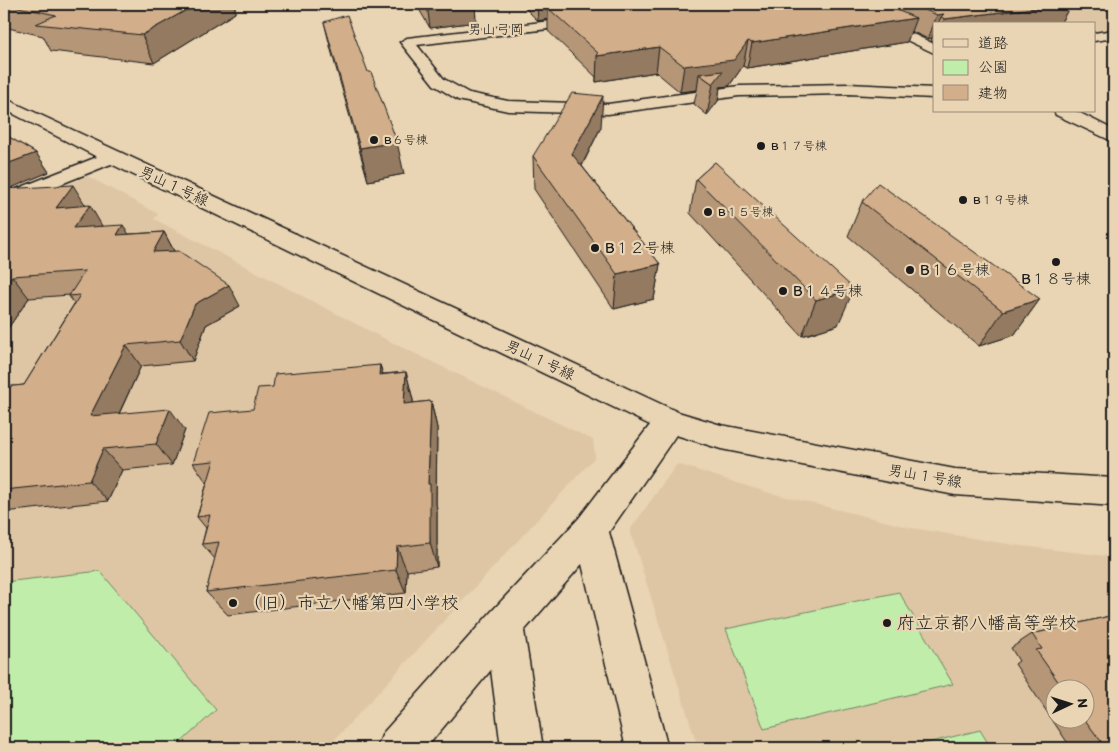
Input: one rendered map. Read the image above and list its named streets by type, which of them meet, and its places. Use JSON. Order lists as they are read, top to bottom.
{
  "streets": {
    "street": ["男山１号線"]
  },
  "districts": ["男山弓岡"],
  "places": [
    "B６号棟",
    "B１７号棟",
    "B１９号棟",
    "B１５号棟",
    "B１２号棟",
    "B１８号棟",
    "B１６号棟",
    "B１４号棟",
    "（旧）市立八幡第四小学校",
    "府立京都八幡高等学校"
  ],
  "legend": ["道路", "公園", "建物"],
  "north": "right"
}
